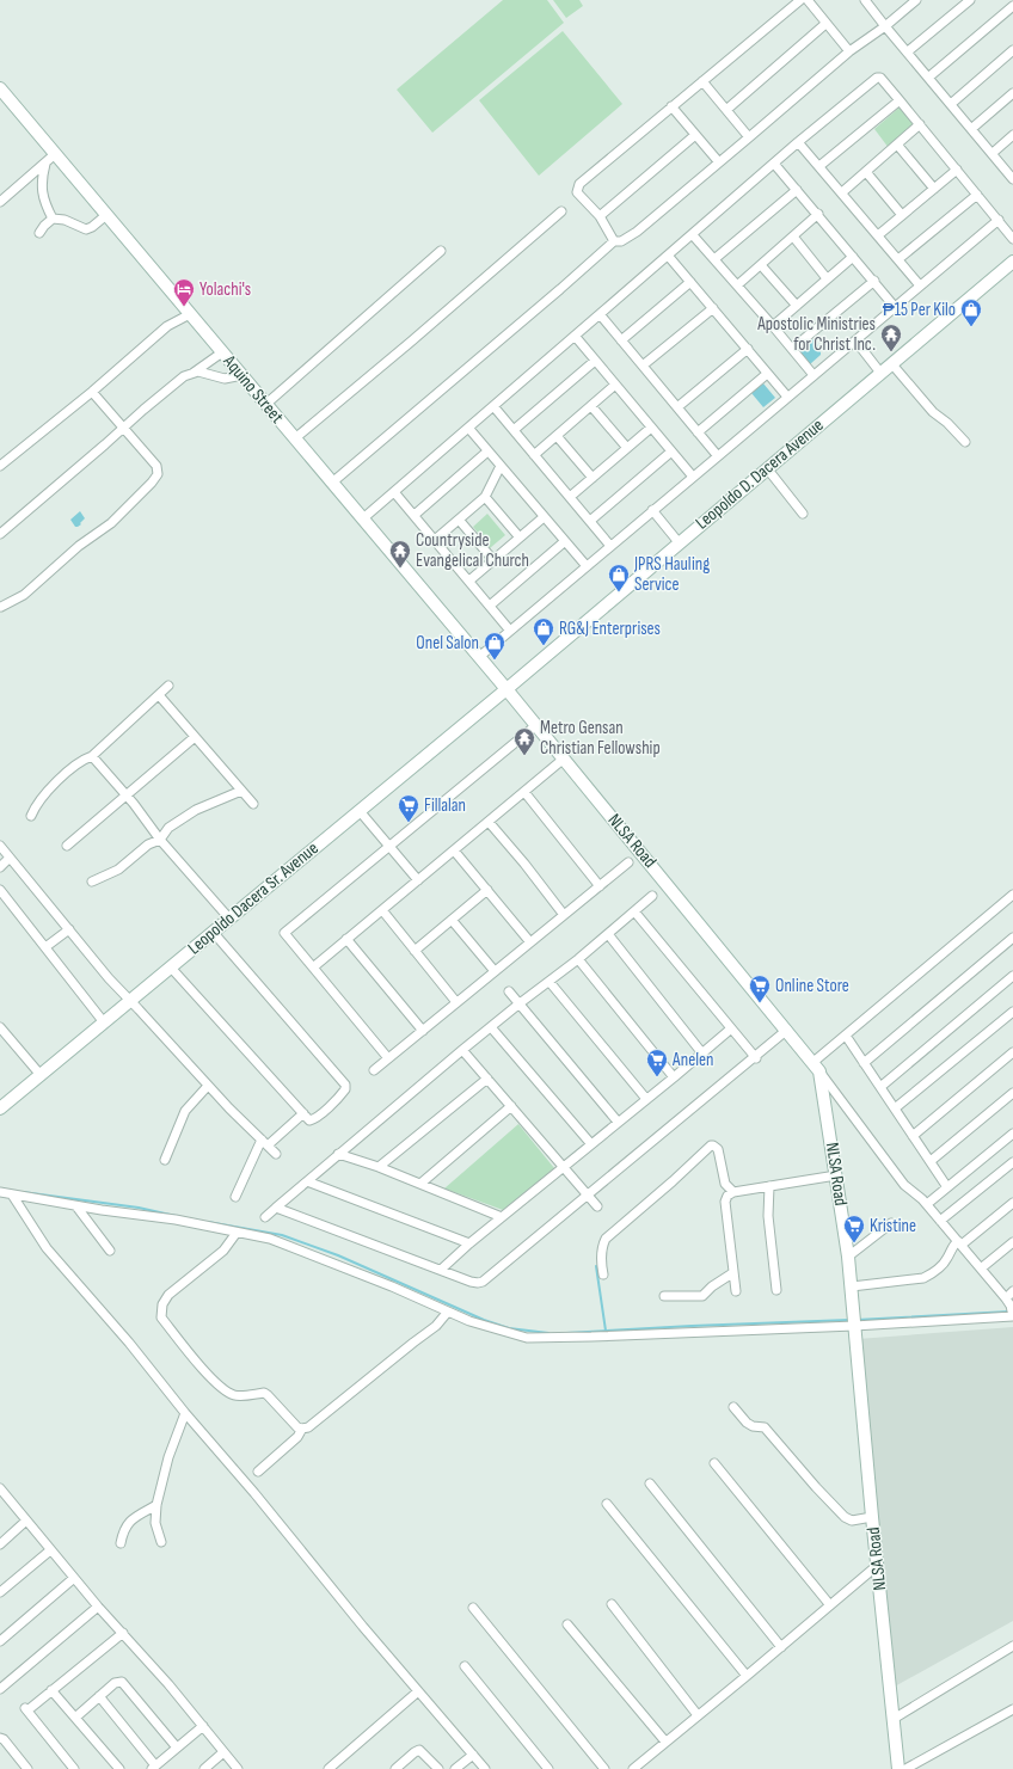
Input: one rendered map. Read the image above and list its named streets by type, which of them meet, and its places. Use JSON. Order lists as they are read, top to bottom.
{
  "streets": {
    "main road": [
      "Aquino Street",
      "Leopoldo D. Dacera Avenue",
      "NLSA Road",
      "Leopoldo Dacera Sr. Avenue"
    ]
  },
  "crossings": [
    ["Aquino Street", "Leopoldo D. Dacera Avenue"],
    ["Aquino Street", "NLSA Road"],
    ["Aquino Street", "Leopoldo Dacera Sr. Avenue"],
    ["Leopoldo D. Dacera Avenue", "NLSA Road"],
    ["Leopoldo D. Dacera Avenue", "Leopoldo Dacera Sr. Avenue"],
    ["NLSA Road", "Leopoldo Dacera Sr. Avenue"]
  ],
  "places": {
    "hotel": ["Yolachi's"],
    "shop": [
      "₱15 Per Kilo",
      "JPRS Hauling Service",
      "RG&J Enterprises",
      "Onel Salon"
    ],
    "temple": ["Apostolic Ministries for Christ Inc.", "Countryside Evangelical Church", "Metro Gensan Christian Fellowship"],
    "supermarket": [
      "Fillalan",
      "Online Store",
      "Anelen",
      "Kristine"
    ]
  }
}
